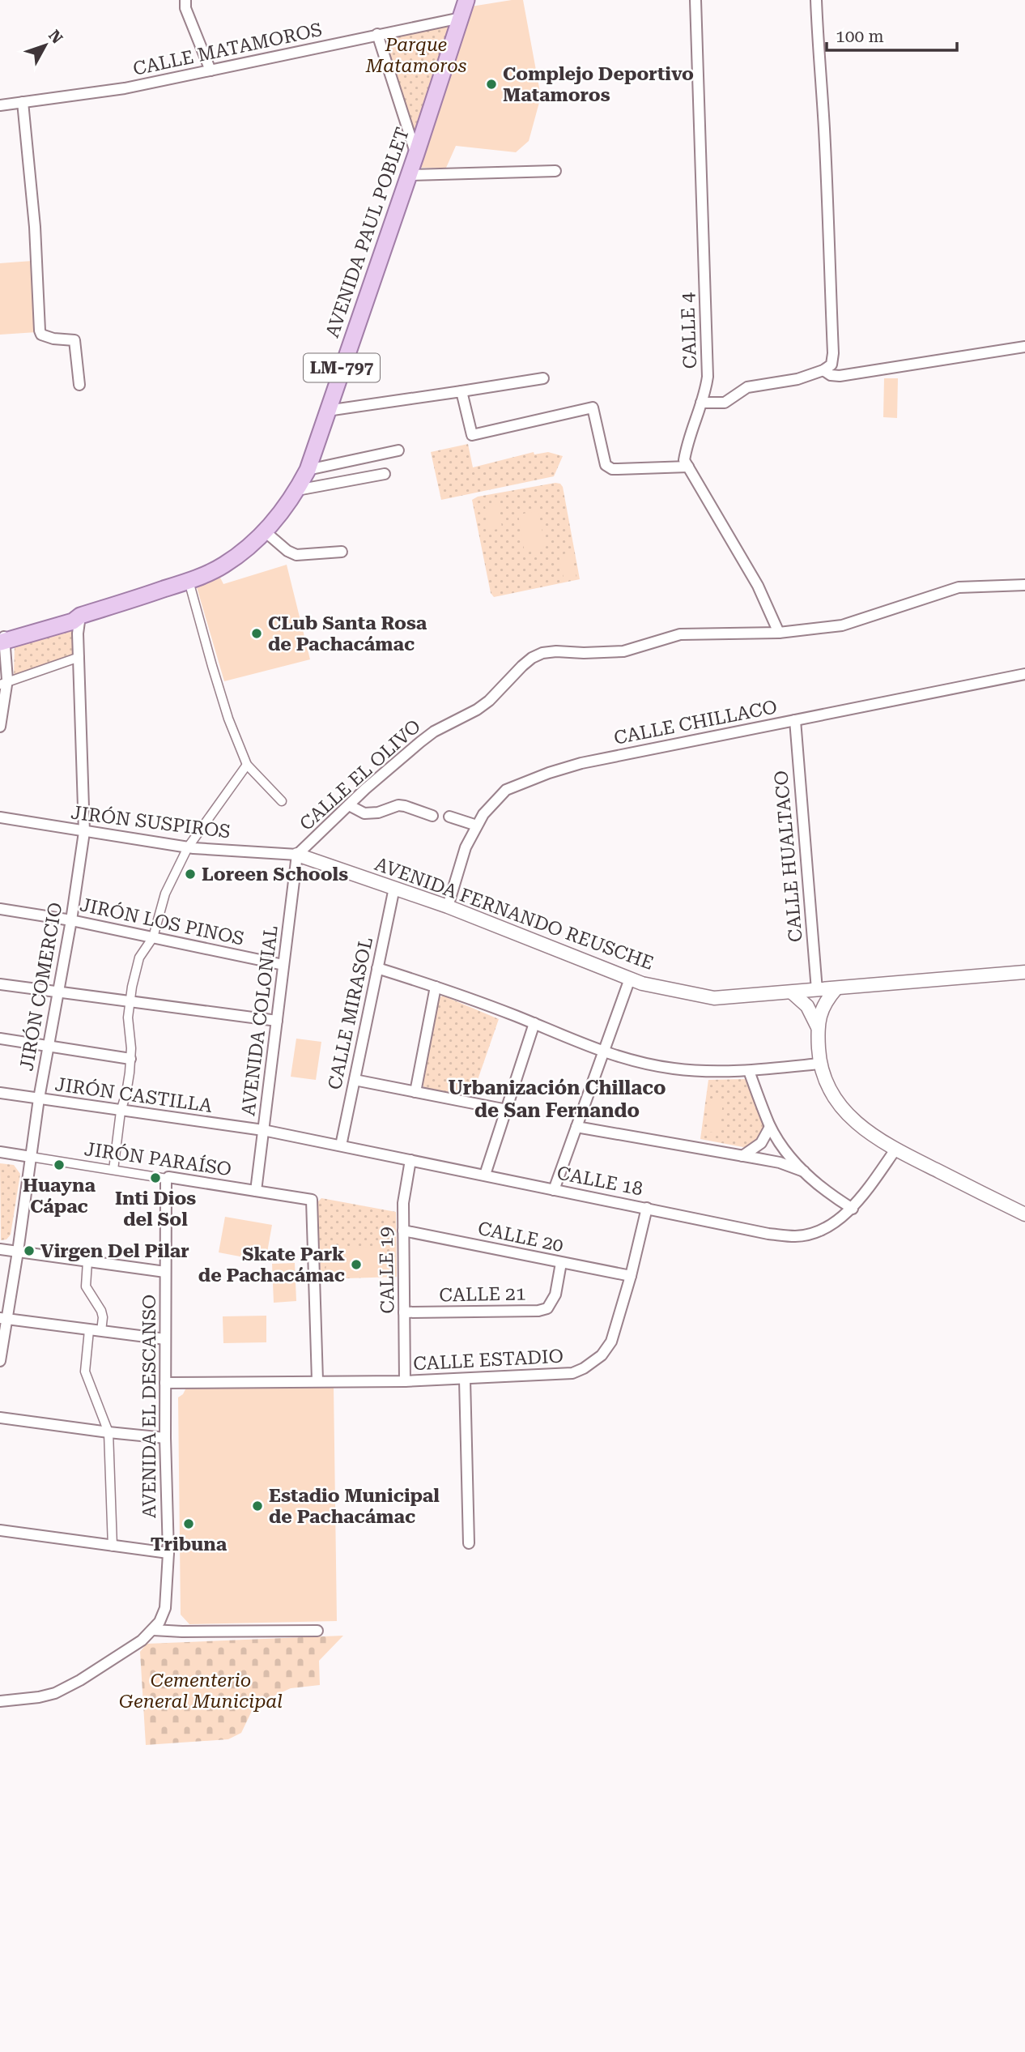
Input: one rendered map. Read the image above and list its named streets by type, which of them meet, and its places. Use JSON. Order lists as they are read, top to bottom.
{
  "streets": {
    "main road": ["AVENIDA PAUL POBLET", "LM-797"],
    "street": [
      "CALLE MATAMOROS",
      "CALLE 4",
      "CALLE CHILLACO",
      "CALLE EL OLIVO",
      "JIRÓN SUSPIROS",
      "CALLE HUALTACO",
      "AVENIDA FERNANDO REUSCHE",
      "JIRÓN LOS PINOS",
      "JIRÓN COMERCIO",
      "CALLE MIRASOL",
      "AVENIDA COLONIAL",
      "JIRÓN CASTILLA",
      "JIRÓN PARAÍSO",
      "CALLE 18",
      "CALLE 20",
      "CALLE 19",
      "CALLE 21",
      "CALLE ESTADIO",
      "AVENIDA EL DESCANSO"
    ]
  },
  "crossings": [
    ["CALLE MATAMOROS", "AVENIDA PAUL POBLET"],
    ["AVENIDA PAUL POBLET", "LM-797"],
    ["AVENIDA PAUL POBLET", "JIRÓN COMERCIO"],
    ["CALLE 4", "CALLE EL OLIVO"],
    ["LM-797", "JIRÓN COMERCIO"],
    ["CALLE CHILLACO", "CALLE HUALTACO"],
    ["CALLE CHILLACO", "AVENIDA FERNANDO REUSCHE"],
    ["CALLE EL OLIVO", "JIRÓN SUSPIROS"],
    ["CALLE EL OLIVO", "AVENIDA FERNANDO REUSCHE"],
    ["CALLE EL OLIVO", "AVENIDA COLONIAL"],
    ["JIRÓN SUSPIROS", "AVENIDA FERNANDO REUSCHE"],
    ["JIRÓN SUSPIROS", "JIRÓN COMERCIO"],
    ["JIRÓN SUSPIROS", "AVENIDA COLONIAL"],
    ["CALLE HUALTACO", "AVENIDA FERNANDO REUSCHE"],
    ["AVENIDA FERNANDO REUSCHE", "CALLE MIRASOL"],
    ["AVENIDA FERNANDO REUSCHE", "AVENIDA COLONIAL"],
    ["JIRÓN LOS PINOS", "JIRÓN COMERCIO"],
    ["JIRÓN LOS PINOS", "AVENIDA COLONIAL"],
    ["JIRÓN COMERCIO", "JIRÓN CASTILLA"],
    ["JIRÓN COMERCIO", "JIRÓN PARAÍSO"],
    ["CALLE MIRASOL", "CALLE 18"],
    ["AVENIDA COLONIAL", "JIRÓN CASTILLA"],
    ["AVENIDA COLONIAL", "JIRÓN PARAÍSO"],
    ["AVENIDA COLONIAL", "CALLE 18"],
    ["JIRÓN CASTILLA", "CALLE 18"],
    ["JIRÓN PARAÍSO", "CALLE ESTADIO"],
    ["JIRÓN PARAÍSO", "AVENIDA EL DESCANSO"],
    ["CALLE 18", "CALLE 19"],
    ["CALLE 18", "CALLE ESTADIO"],
    ["CALLE 20", "CALLE 19"],
    ["CALLE 20", "CALLE 21"],
    ["CALLE 20", "CALLE ESTADIO"],
    ["CALLE 19", "CALLE 21"],
    ["CALLE 19", "CALLE ESTADIO"],
    ["CALLE ESTADIO", "AVENIDA EL DESCANSO"]
  ],
  "districts": ["Urbanización Chillaco de San Fernando"],
  "parks": ["Parque Matamoros", "Cementerio General Municipal"],
  "places": [
    "Complejo Deportivo Matamoros",
    "CLub Santa Rosa de Pachacámac",
    "Loreen Schools",
    "Huayna Cápac",
    "Inti Dios del Sol",
    "Virgen Del Pilar",
    "Skate Park de Pachacámac",
    "Estadio Municipal de Pachacámac",
    "Tribuna"
  ],
  "scale_bar": "100 m",
  "north": "top right"
}
